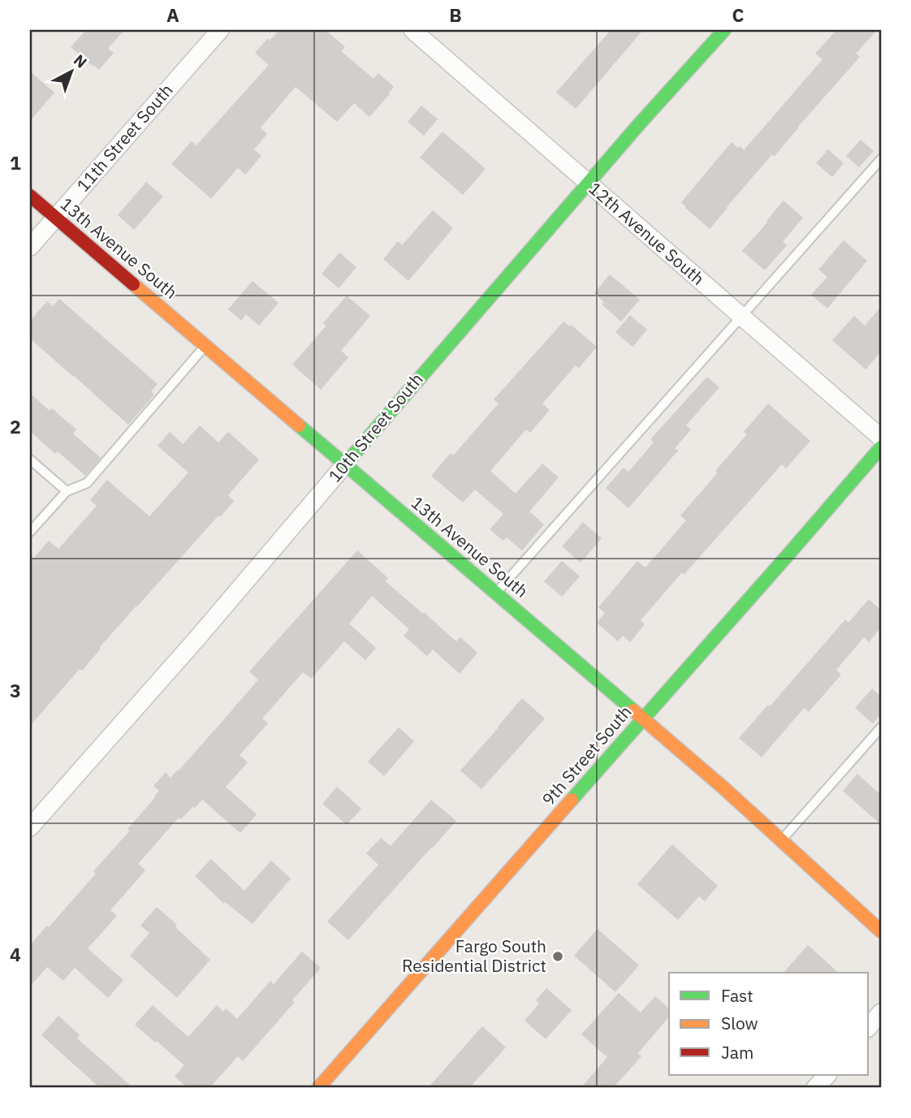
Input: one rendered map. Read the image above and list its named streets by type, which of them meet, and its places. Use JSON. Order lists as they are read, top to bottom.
{
  "streets": {
    "street": [
      "11th Street South",
      "12th Avenue South",
      "13th Avenue South",
      "10th Street South",
      "9th Street South"
    ]
  },
  "crossings": [
    ["11th Street South", "13th Avenue South"],
    ["12th Avenue South", "10th Street South"],
    ["13th Avenue South", "10th Street South"],
    ["13th Avenue South", "9th Street South"]
  ],
  "places": ["Fargo South Residential District"],
  "legend": ["Fast", "Slow", "Jam"],
  "north": "top right",
  "grid": {
    "columns": ["A", "B", "C"],
    "rows": [
      "1",
      "2",
      "3",
      "4"
    ]
  }
}
